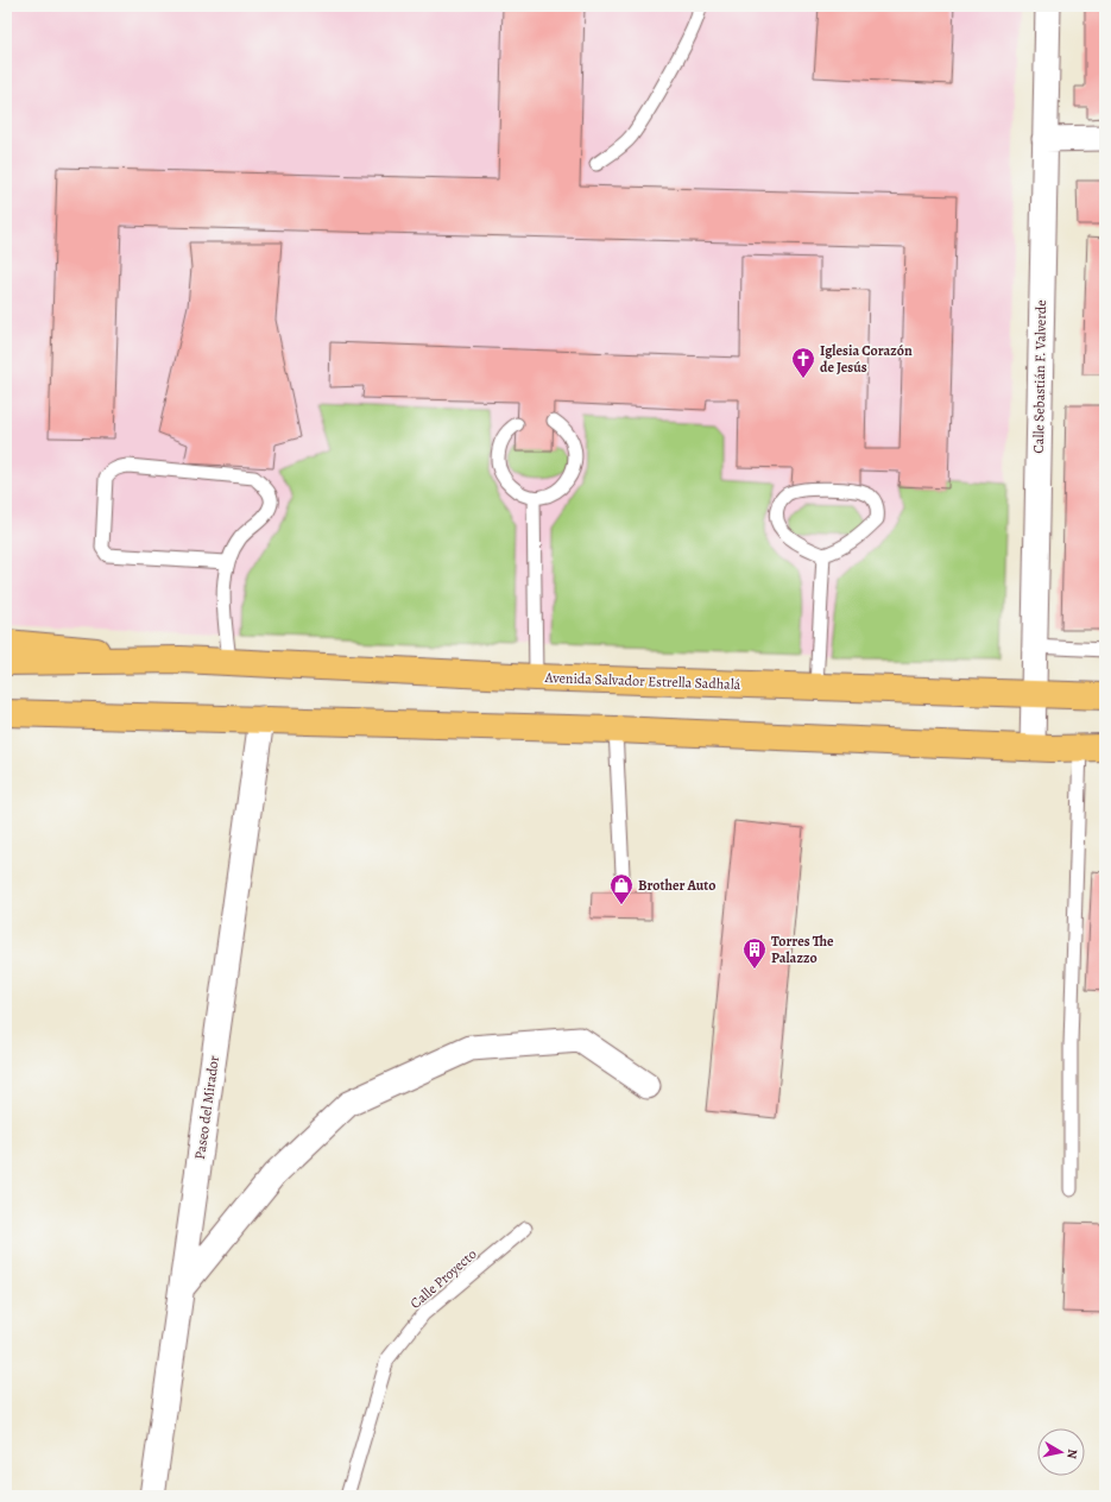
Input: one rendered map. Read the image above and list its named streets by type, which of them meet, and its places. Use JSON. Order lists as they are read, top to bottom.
{
  "streets": {
    "main road": ["Avenida Salvador Estrella Sadhalá"],
    "street": ["Calle Sebastián F. Valverde", "Paseo del Mirador"],
    "lane": ["Calle Proyecto"]
  },
  "crossings": [
    ["Calle Sebastián F. Valverde", "Avenida Salvador Estrella Sadhalá"]
  ],
  "places": {
    "church": ["Iglesia Corazón de Jesús"],
    "shop": ["Brother Auto"],
    "building": ["Torres The Palazzo"]
  },
  "north": "right"
}
